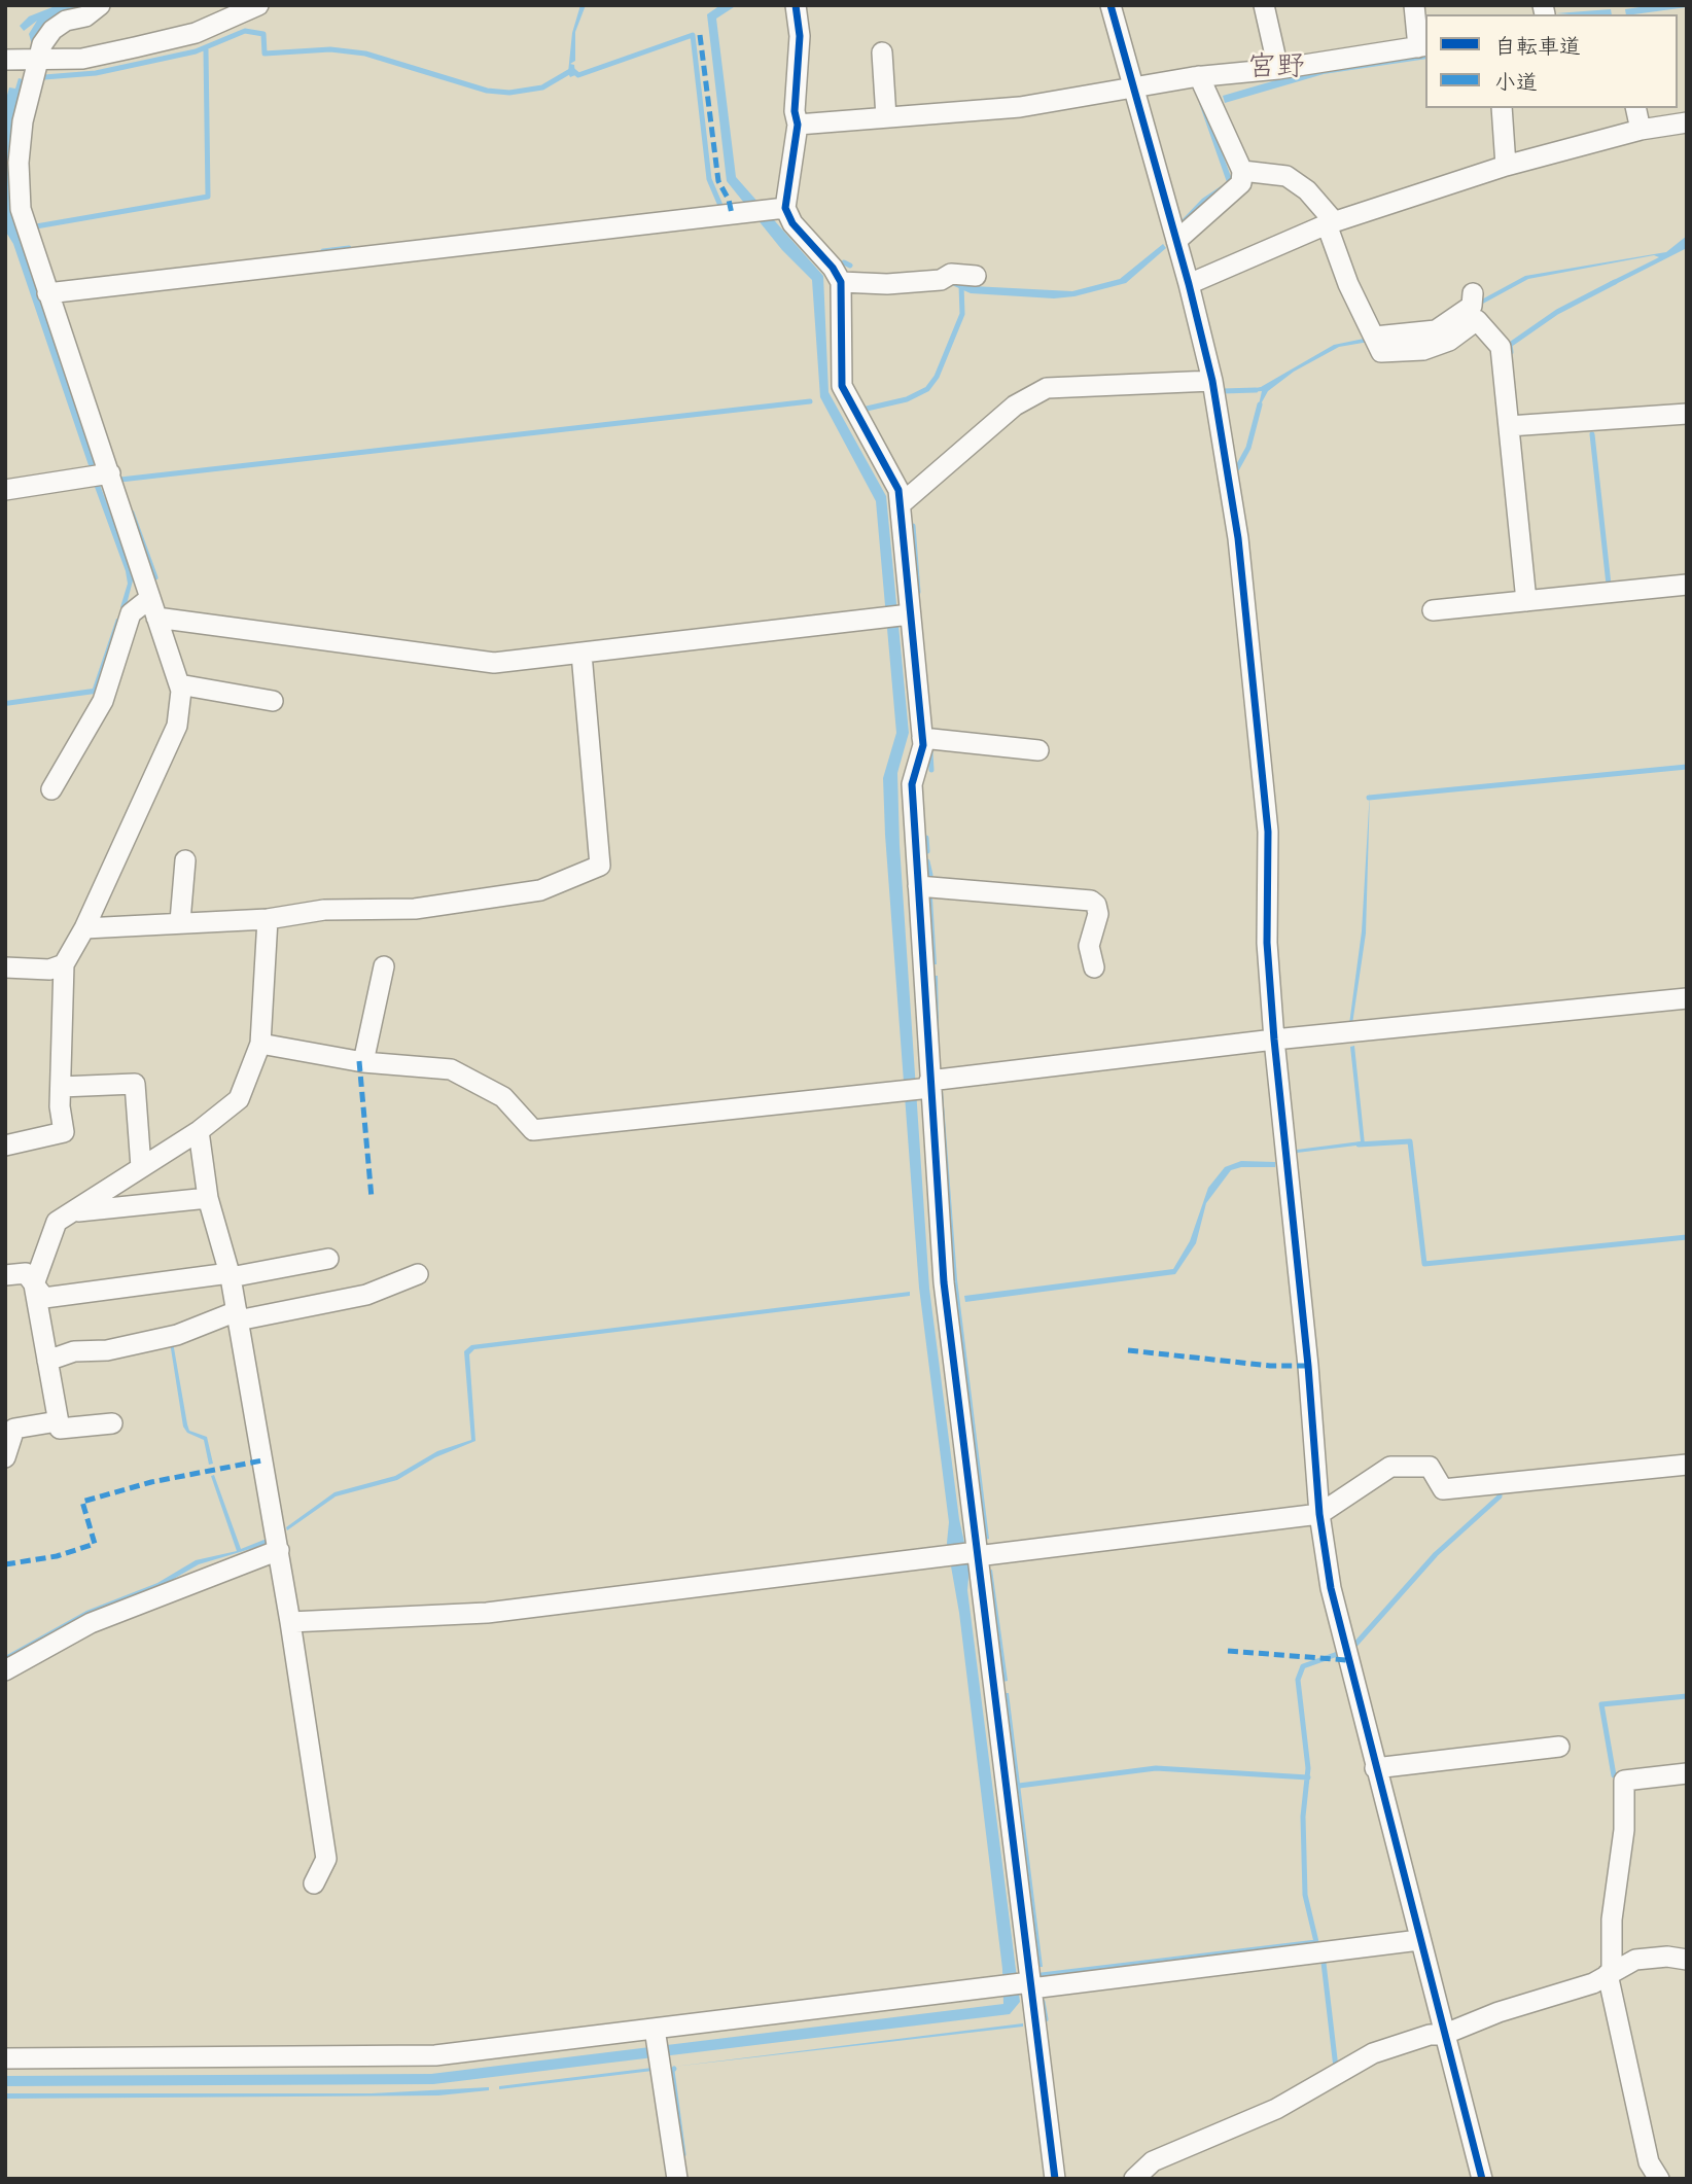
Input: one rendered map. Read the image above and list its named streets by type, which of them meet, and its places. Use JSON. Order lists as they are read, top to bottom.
{
  "districts": ["宮野"],
  "legend": ["自転車道", "小道"]
}
